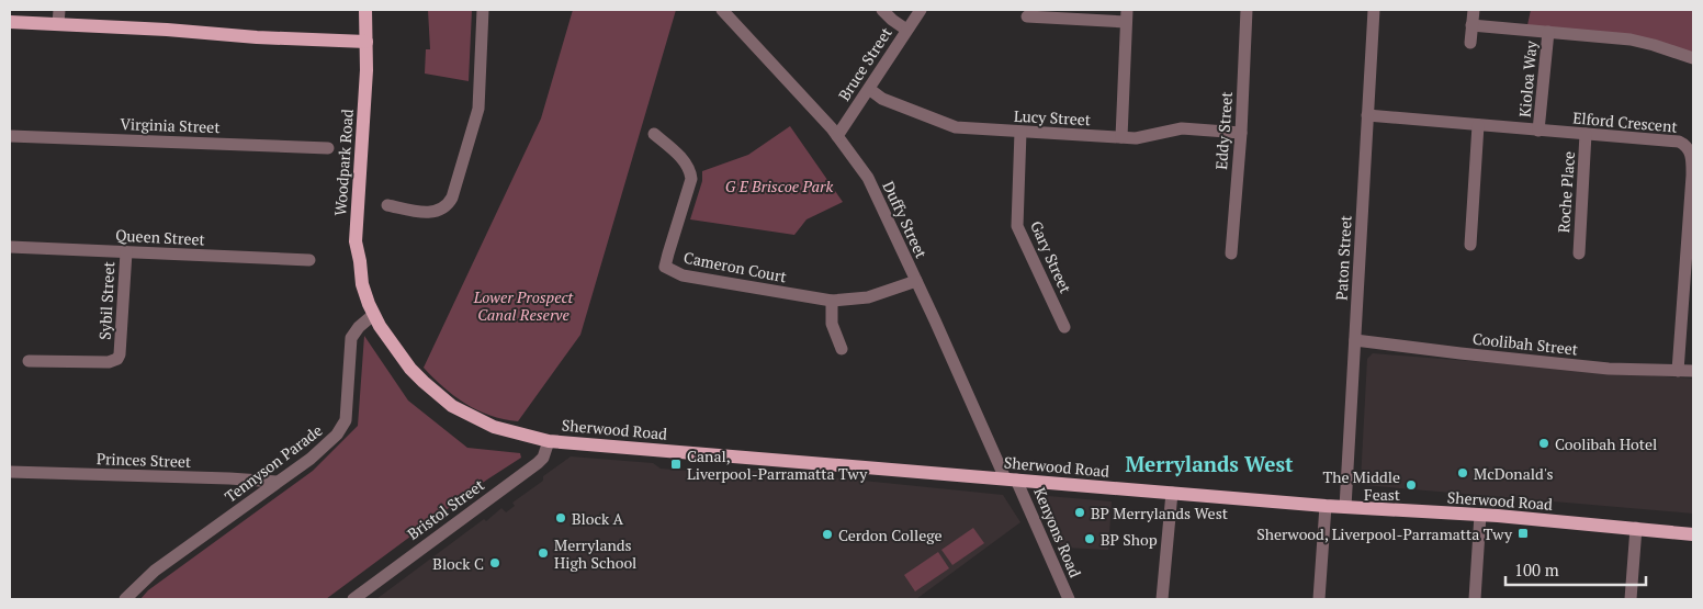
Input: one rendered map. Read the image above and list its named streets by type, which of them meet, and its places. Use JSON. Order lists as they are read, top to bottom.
{
  "streets": {
    "main road": ["Woodpark Road", "Sherwood Road"],
    "street": [
      "Bruce Street",
      "Kioloa Way",
      "Lucy Street",
      "Elford Crescent",
      "Virginia Street",
      "Eddy Street",
      "Roche Place",
      "Duffy Street",
      "Queen Street",
      "Gary Street",
      "Paton Street",
      "Cameron Court",
      "Sybil Street",
      "Coolibah Street",
      "Princes Street",
      "Tennyson Parade",
      "Bristol Street",
      "Kenyons Road"
    ]
  },
  "crossings": [
    ["Bruce Street", "Lucy Street"],
    ["Bruce Street", "Duffy Street"],
    ["Kioloa Way", "Elford Crescent"],
    ["Lucy Street", "Eddy Street"],
    ["Lucy Street", "Gary Street"],
    ["Elford Crescent", "Roche Place"],
    ["Elford Crescent", "Paton Street"],
    ["Elford Crescent", "Coolibah Street"],
    ["Woodpark Road", "Sherwood Road"],
    ["Woodpark Road", "Tennyson Parade"],
    ["Duffy Street", "Cameron Court"],
    ["Duffy Street", "Sherwood Road"],
    ["Duffy Street", "Kenyons Road"],
    ["Queen Street", "Sybil Street"],
    ["Paton Street", "Coolibah Street"],
    ["Paton Street", "Sherwood Road"],
    ["Sherwood Road", "Tennyson Parade"],
    ["Sherwood Road", "Bristol Street"],
    ["Sherwood Road", "Kenyons Road"],
    ["Princes Street", "Tennyson Parade"]
  ],
  "districts": ["Merrylands West"],
  "parks": ["G E Briscoe Park", "Lower Prospect Canal Reserve"],
  "places": {
    "other": [
      "Coolibah Hotel",
      "McDonald's",
      "The Middle Feast",
      "BP Merrylands West",
      "Block A",
      "Cerdon College",
      "BP Shop",
      "Merrylands High School",
      "Block C"
    ],
    "transit": ["Canal, Liverpool-Parramatta Twy", "Sherwood, Liverpool-Parramatta Twy"]
  },
  "scale_bar": "100 m"
}
